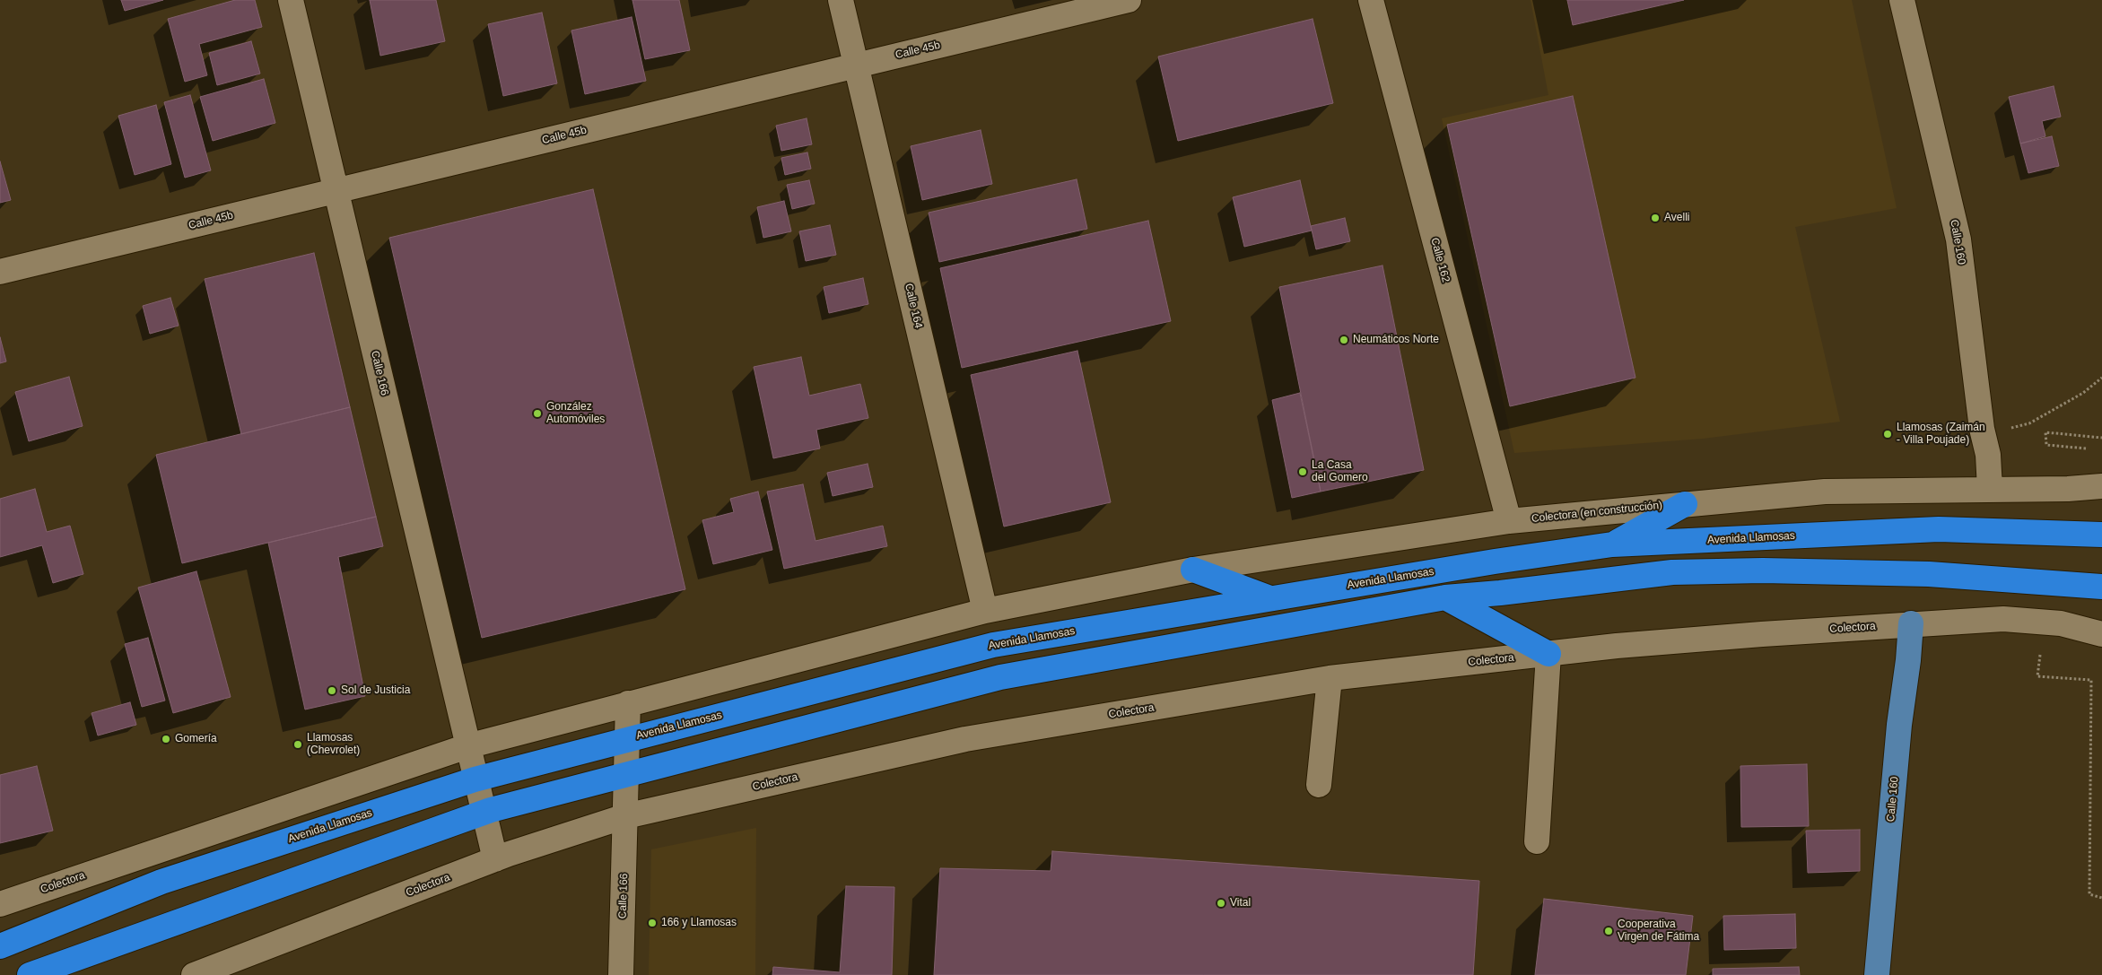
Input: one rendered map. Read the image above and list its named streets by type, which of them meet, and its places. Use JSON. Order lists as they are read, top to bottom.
{
  "streets": {
    "highway": ["Avenida Llamosas"],
    "main road": ["Calle 160"],
    "street": [
      "Calle 45b",
      "Calle 162",
      "Calle 164",
      "Calle 166",
      "Colectora (en construcción)",
      "Colectora"
    ]
  },
  "crossings": [
    ["Calle 45b", "Calle 164"],
    ["Calle 45b", "Calle 166"],
    ["Calle 160", "Colectora"],
    ["Calle 162", "Colectora (en construcción)"],
    ["Calle 162", "Colectora"],
    ["Calle 164", "Colectora"],
    ["Calle 166", "Avenida Llamosas"],
    ["Calle 166", "Colectora"],
    ["Colectora (en construcción)", "Colectora"]
  ],
  "places": [
    "Avelli",
    "Neumáticos Norte",
    "González Automóviles",
    "Llamosas (Zaimán - Villa Poujade)",
    "La Casa del Gomero",
    "Sol de Justicia",
    "Gomería",
    "Llamosas (Chevrolet)",
    "Vital",
    "166 y Llamosas",
    "Cooperativa Virgen de Fátima"
  ]
}
